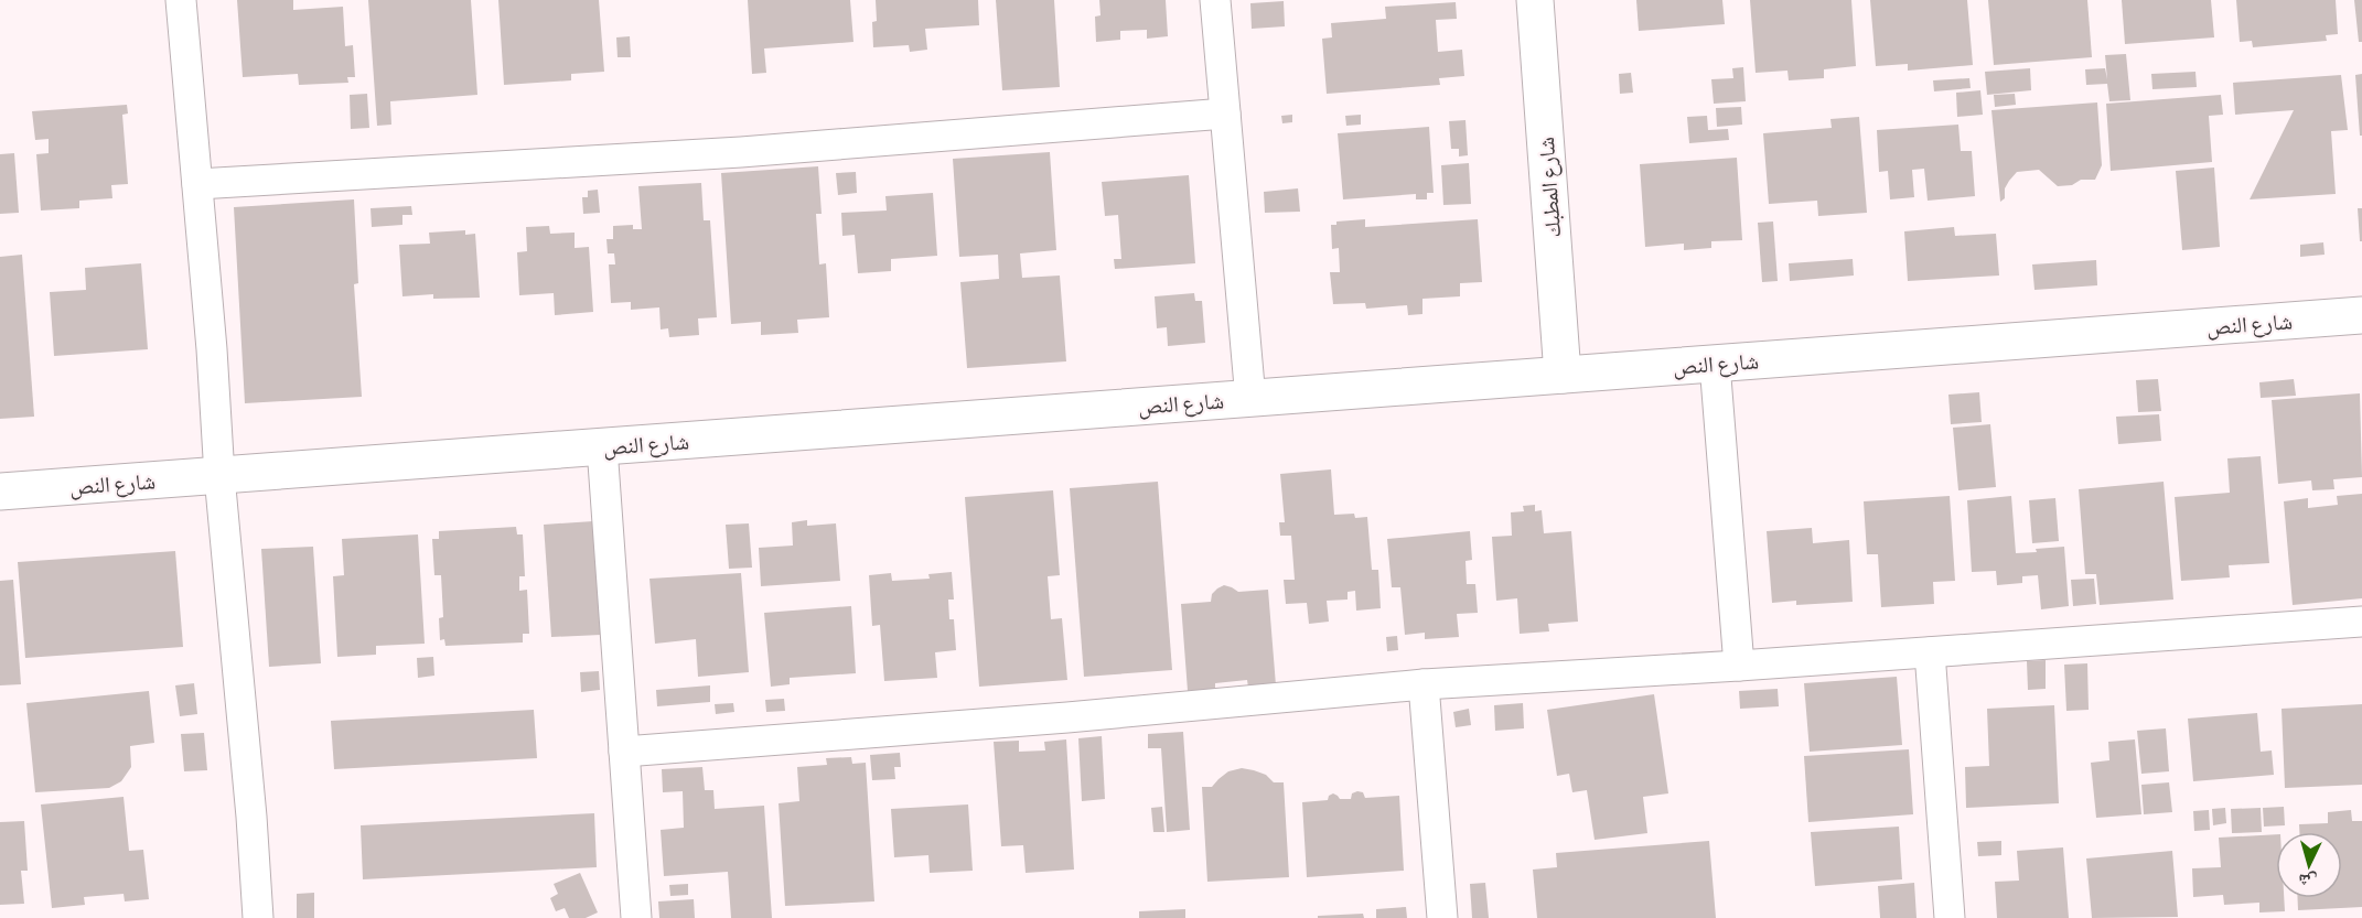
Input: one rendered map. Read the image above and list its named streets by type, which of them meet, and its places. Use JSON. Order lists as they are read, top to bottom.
{
  "streets": {
    "street": ["شارع المطبك", "شارع النص"]
  },
  "crossings": [
    ["شارع المطبك", "شارع النص"]
  ],
  "north": "bottom"
}
